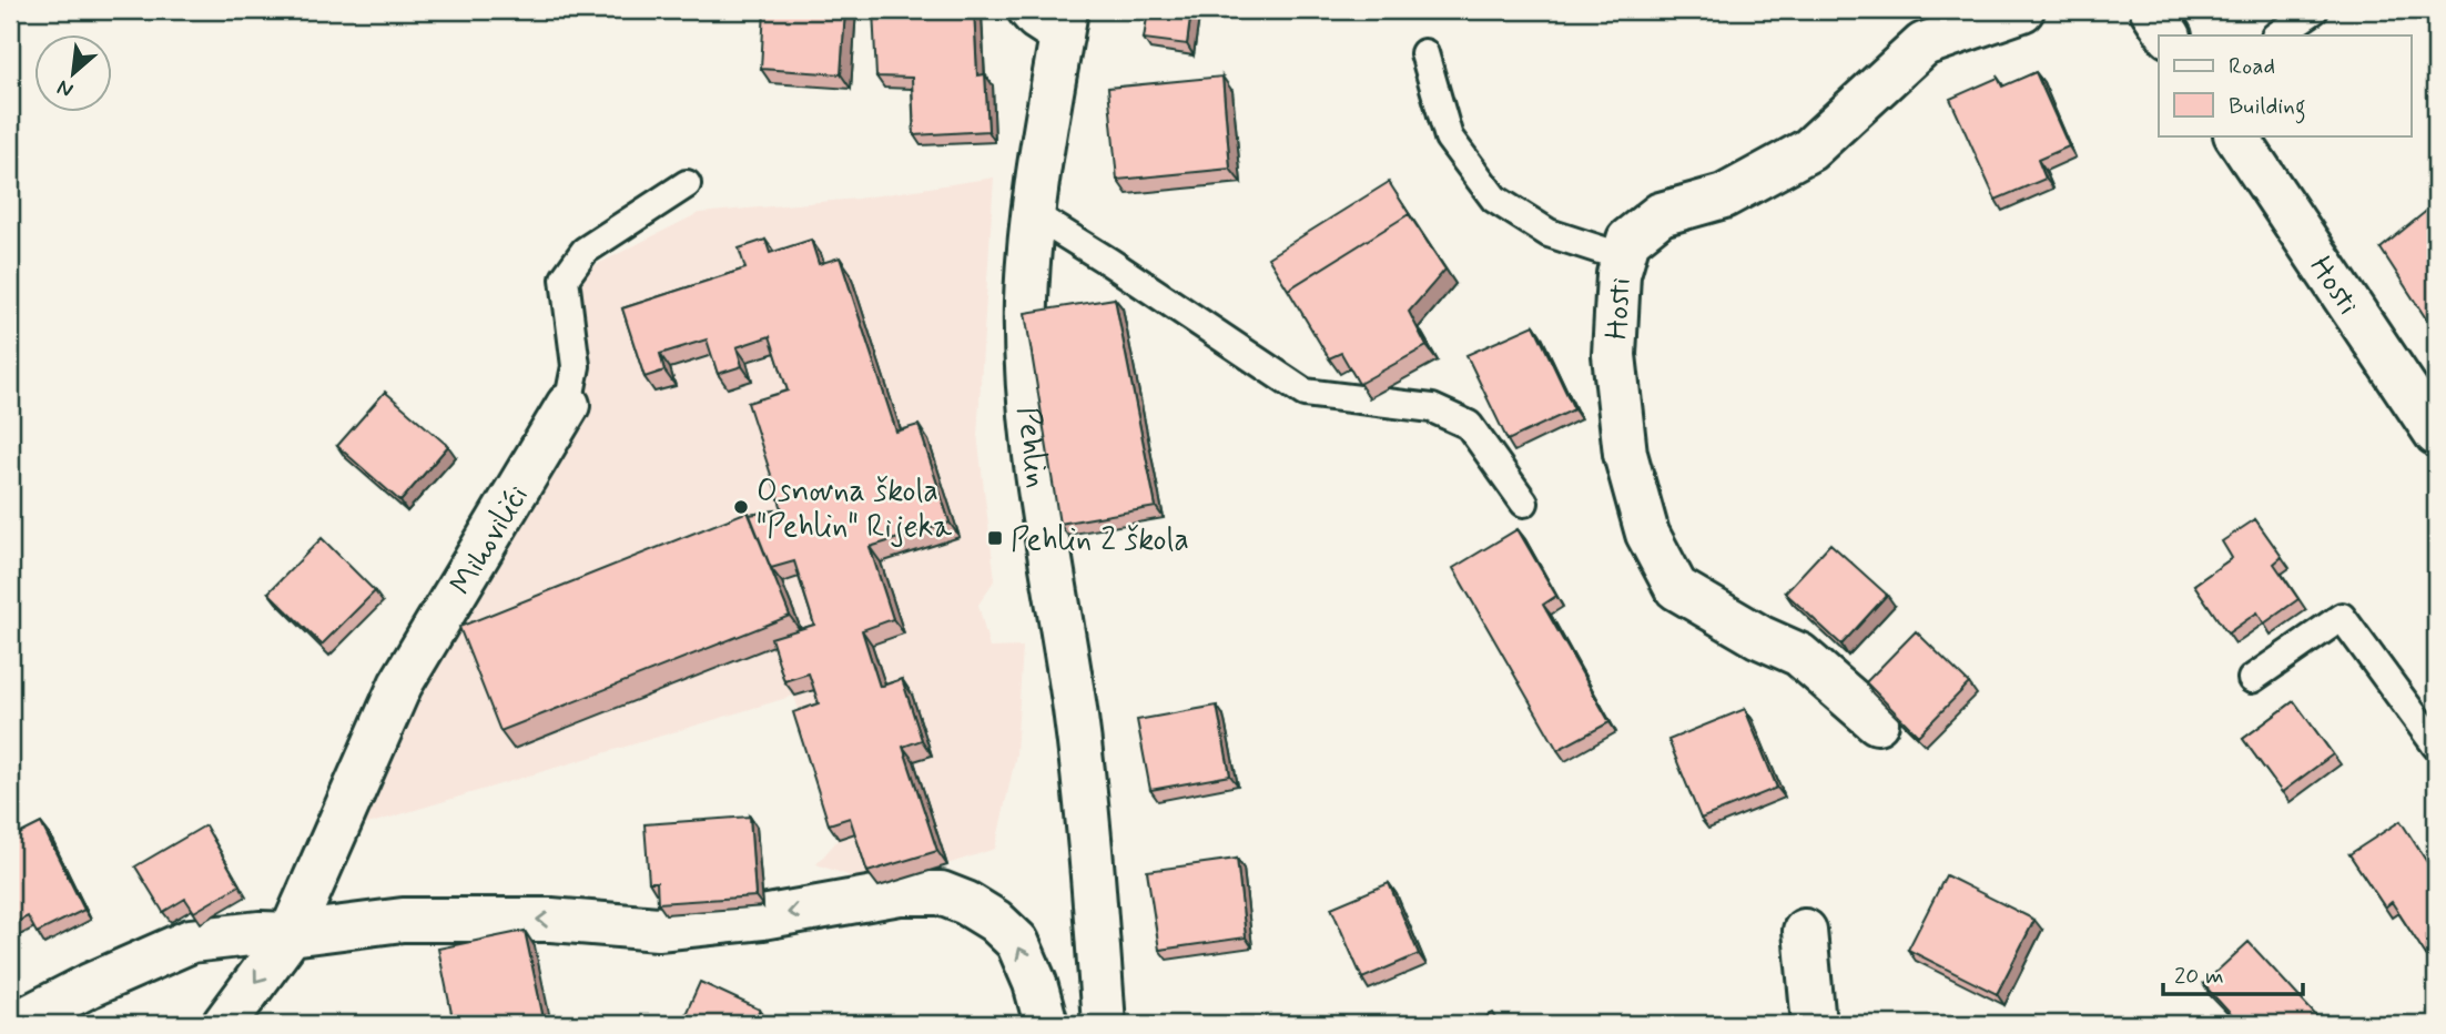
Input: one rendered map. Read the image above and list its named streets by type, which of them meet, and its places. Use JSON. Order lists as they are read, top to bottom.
{
  "streets": {
    "street": ["Hosti", "Pehlin", "Mihovilići"]
  },
  "places": {
    "other": ["Osnovna škola \"Pehlin\" Rijeka"],
    "transit": ["Pehlin 2 škola"]
  },
  "legend": ["Road", "Building"],
  "scale_bar": "20 m",
  "north": "bottom left"
}
